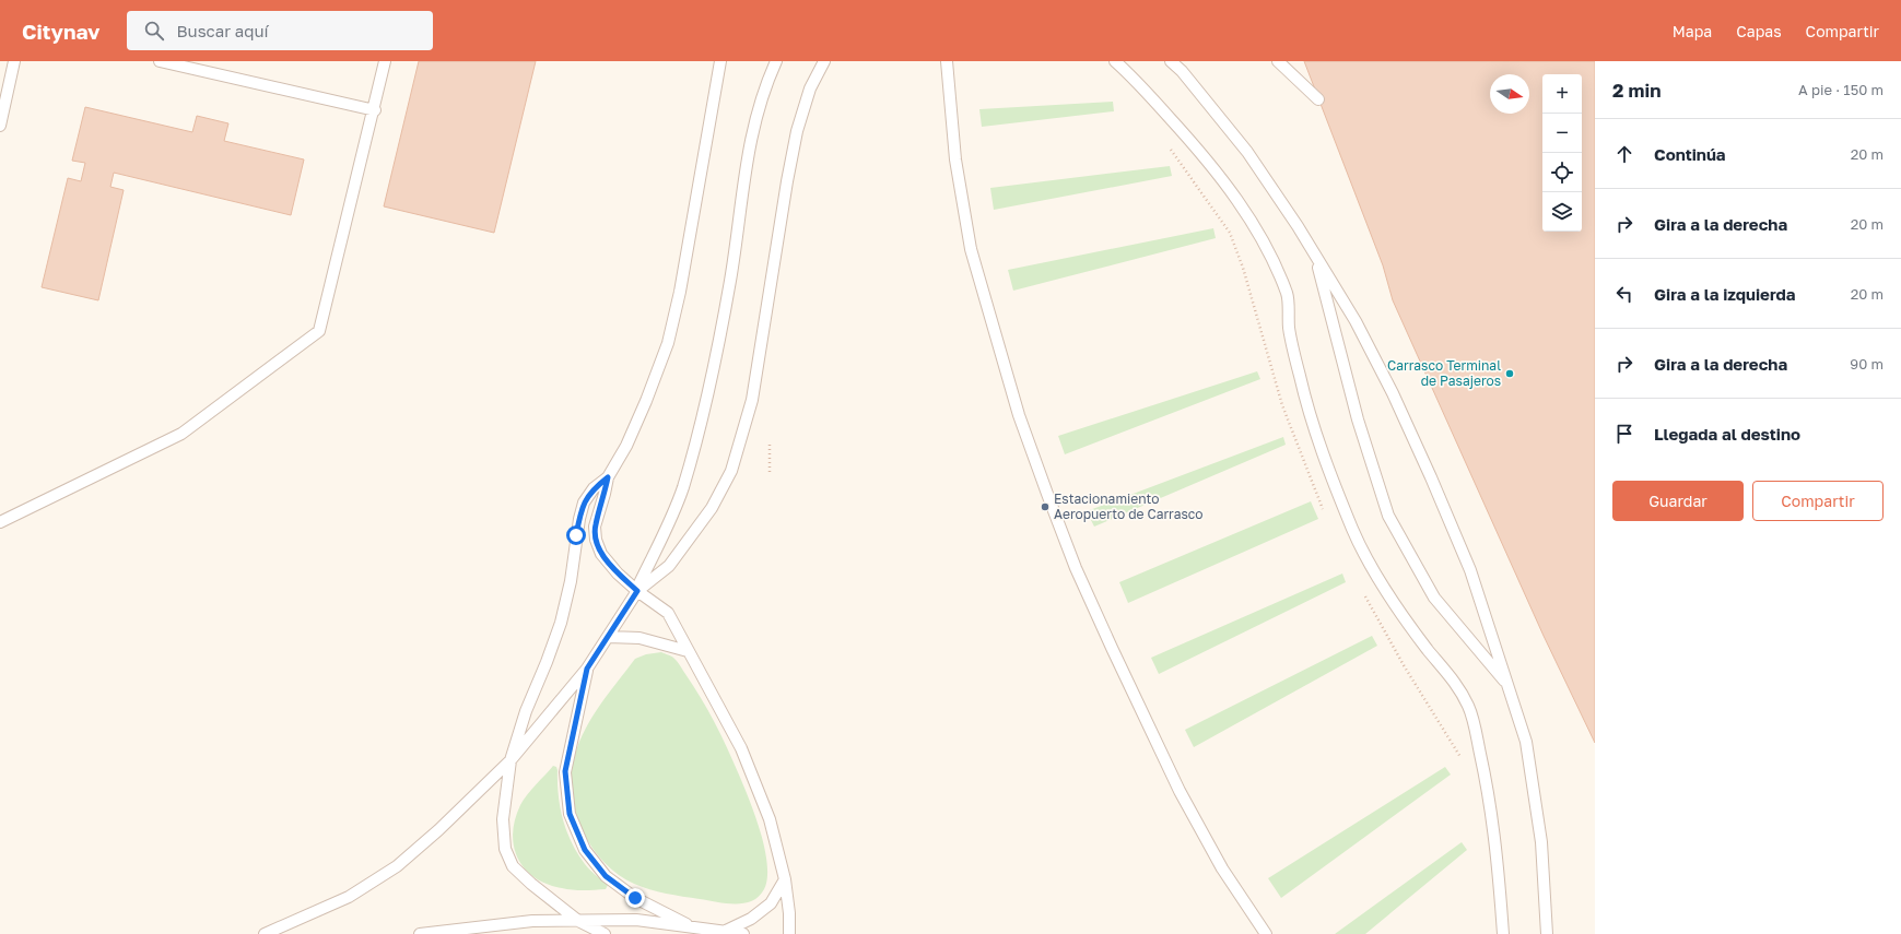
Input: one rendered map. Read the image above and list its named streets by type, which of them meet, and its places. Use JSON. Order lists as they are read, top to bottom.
{
  "places": ["Carrasco Terminal de Pasajeros", "Estacionamiento Aeropuerto de Carrasco"],
  "north": "right",
  "page": {
    "header": "Citynav",
    "search": "Buscar aquí",
    "nav": ["Mapa", "Capas", "Compartir"],
    "heading": ["2 min", "A pie · 150 m"],
    "map_buttons": ["+", "−"],
    "list": [
      ["Continúa", "20 m"],
      ["Gira a la derecha", "20 m"],
      ["Gira a la izquierda", "20 m"],
      ["Gira a la derecha", "90 m"],
      "Llegada al destino"
    ],
    "buttons": ["Guardar", "Compartir"]
  }
}
